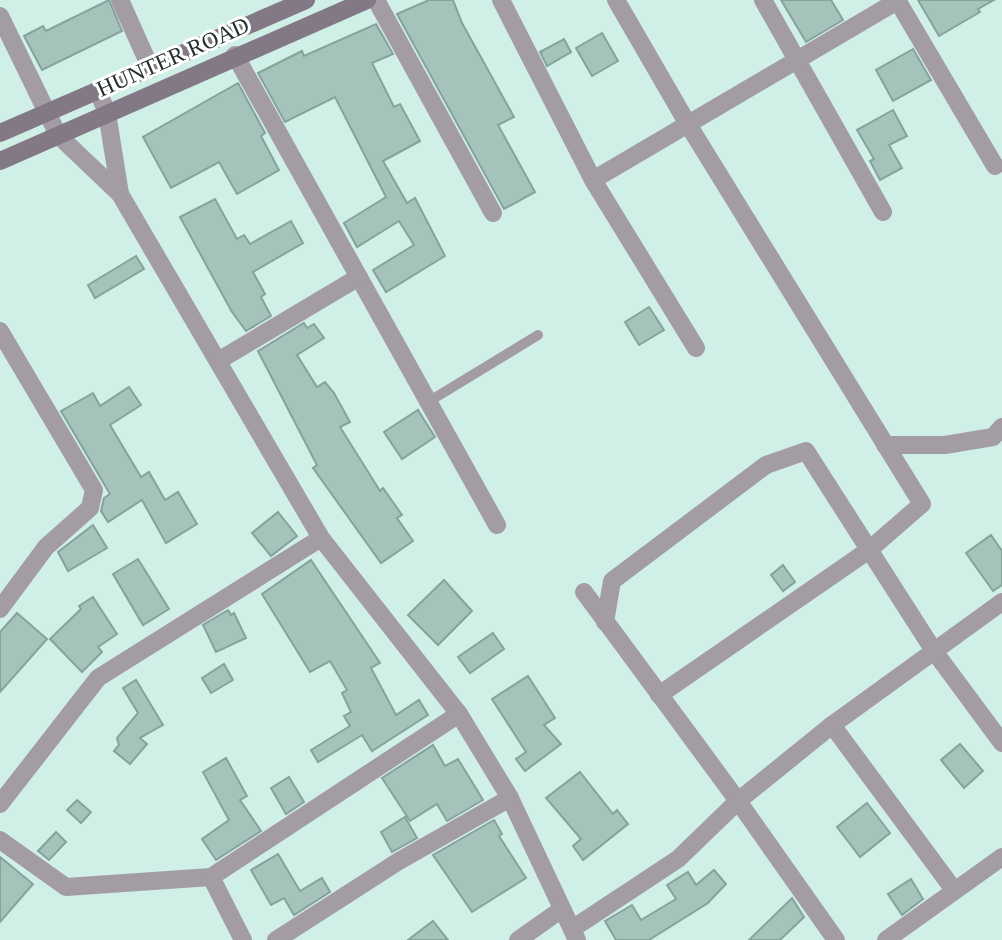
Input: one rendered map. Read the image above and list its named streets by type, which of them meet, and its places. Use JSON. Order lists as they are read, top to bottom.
{
  "streets": {
    "main road": ["HUNTER ROAD"]
  }
}
